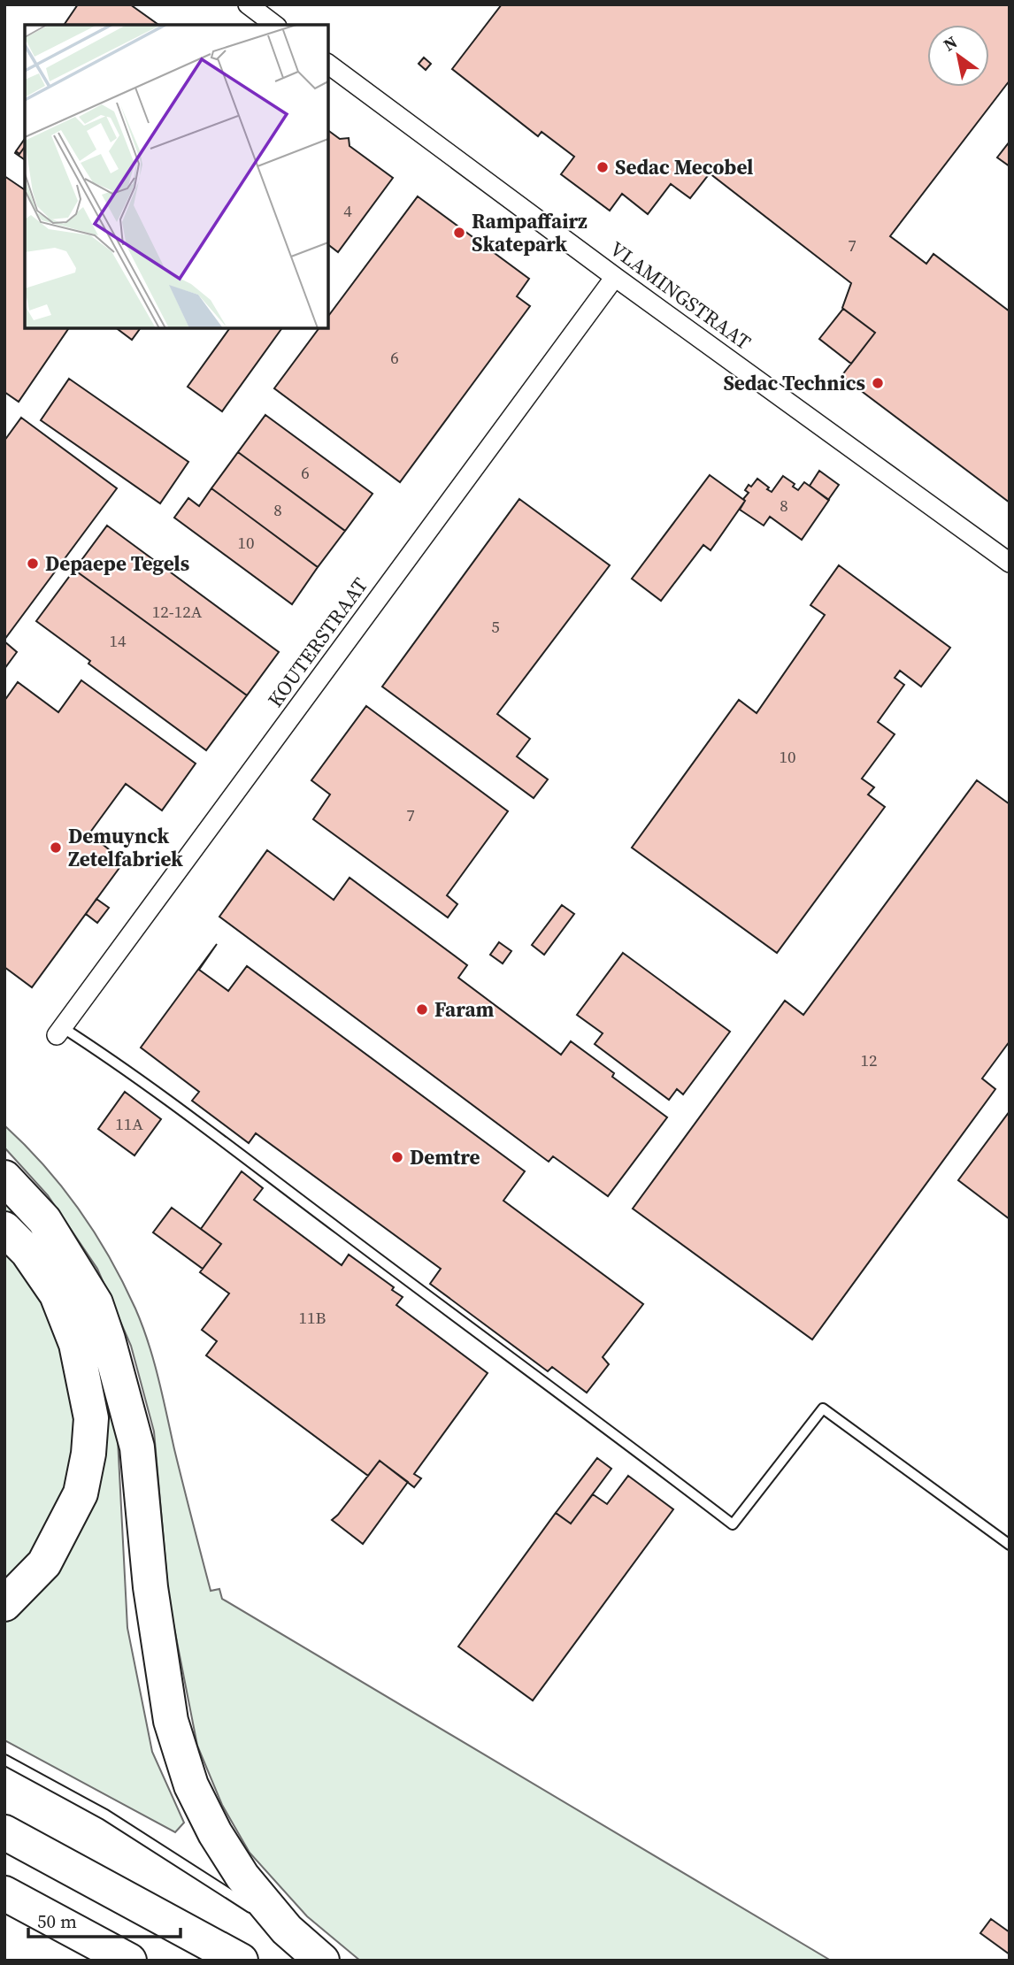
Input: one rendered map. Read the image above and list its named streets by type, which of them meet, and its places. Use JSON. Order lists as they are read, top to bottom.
{
  "streets": {
    "street": ["VLAMINGSTRAAT", "KOUTERSTRAAT"]
  },
  "crossings": [
    ["VLAMINGSTRAAT", "KOUTERSTRAAT"]
  ],
  "places": [
    "Sedac Mecobel",
    "Rampaffairz Skatepark",
    "Sedac Technics",
    "Depaepe Tegels",
    "Demuynck Zetelfabriek",
    "Faram",
    "Demtre"
  ],
  "house_numbers": [
    "4",
    "7",
    "6",
    "6",
    "8",
    "8",
    "10",
    "12-12A",
    "5",
    "14",
    "10",
    "7",
    "12",
    "11A",
    "11B"
  ],
  "scale_bar": "50 m",
  "north": "top left"
}
